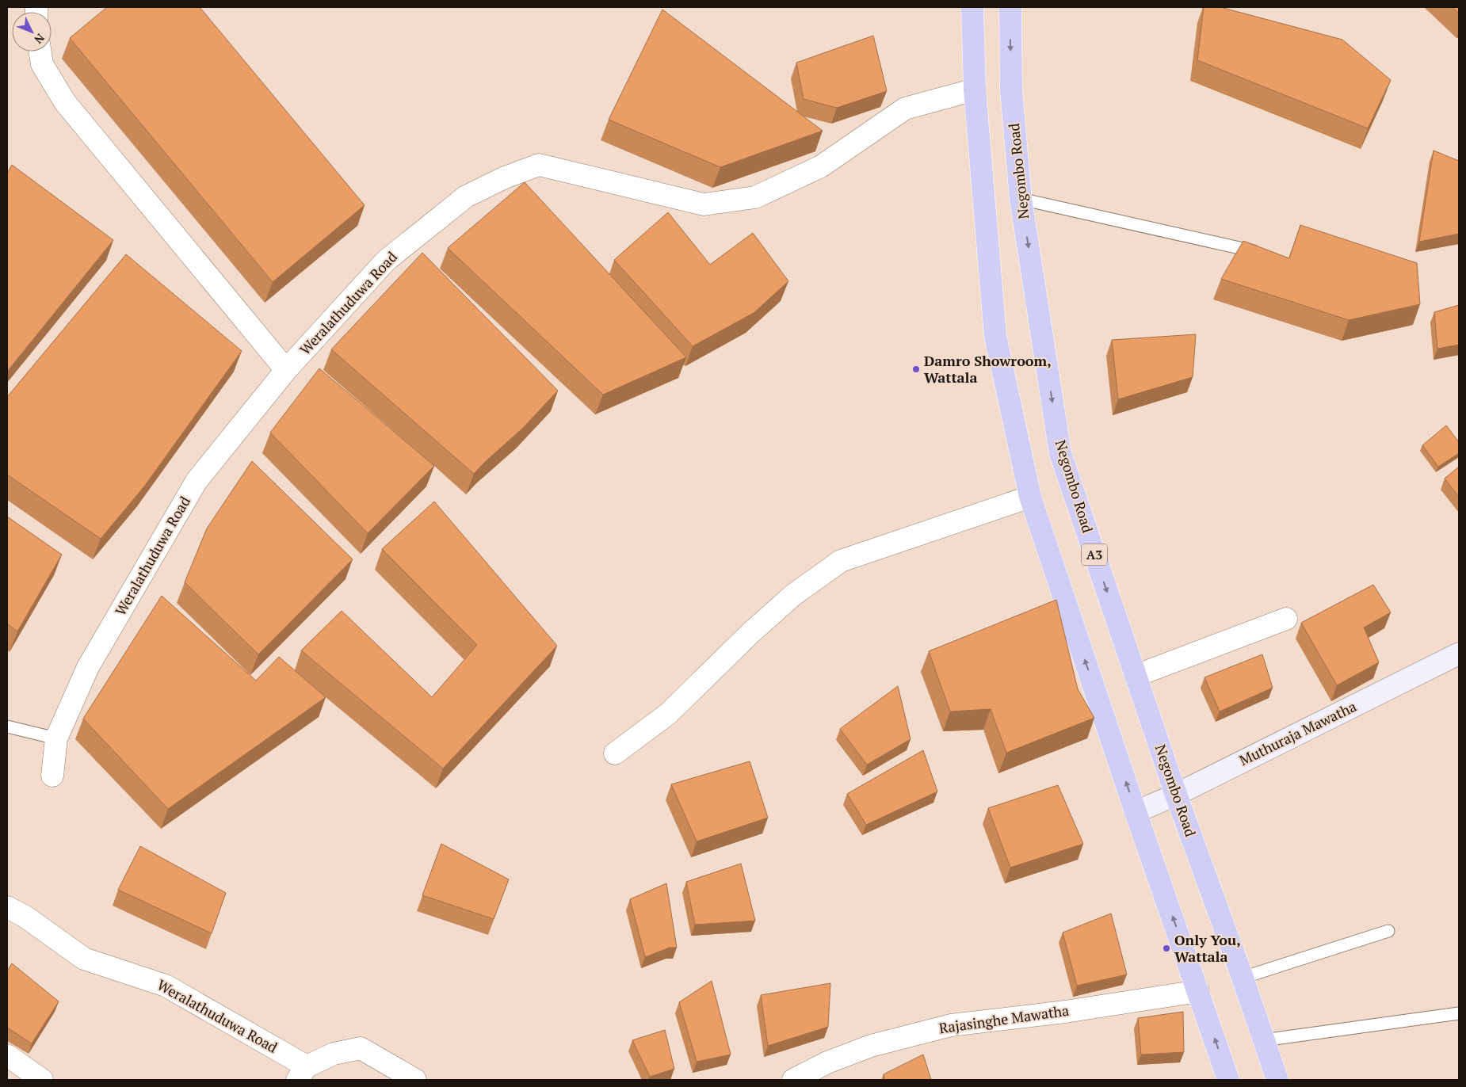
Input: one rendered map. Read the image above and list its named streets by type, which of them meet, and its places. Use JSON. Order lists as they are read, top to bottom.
{
  "streets": {
    "highway": ["Negombo Road", "A3"],
    "street": ["Weralathuduwa Road", "Muthuraja Mawatha", "Rajasinghe Mawatha"]
  },
  "crossings": [
    ["Negombo Road", "Muthuraja Mawatha"]
  ],
  "places": ["Damro Showroom, Wattala", "Only You, Wattala"],
  "north": "bottom right"
}
